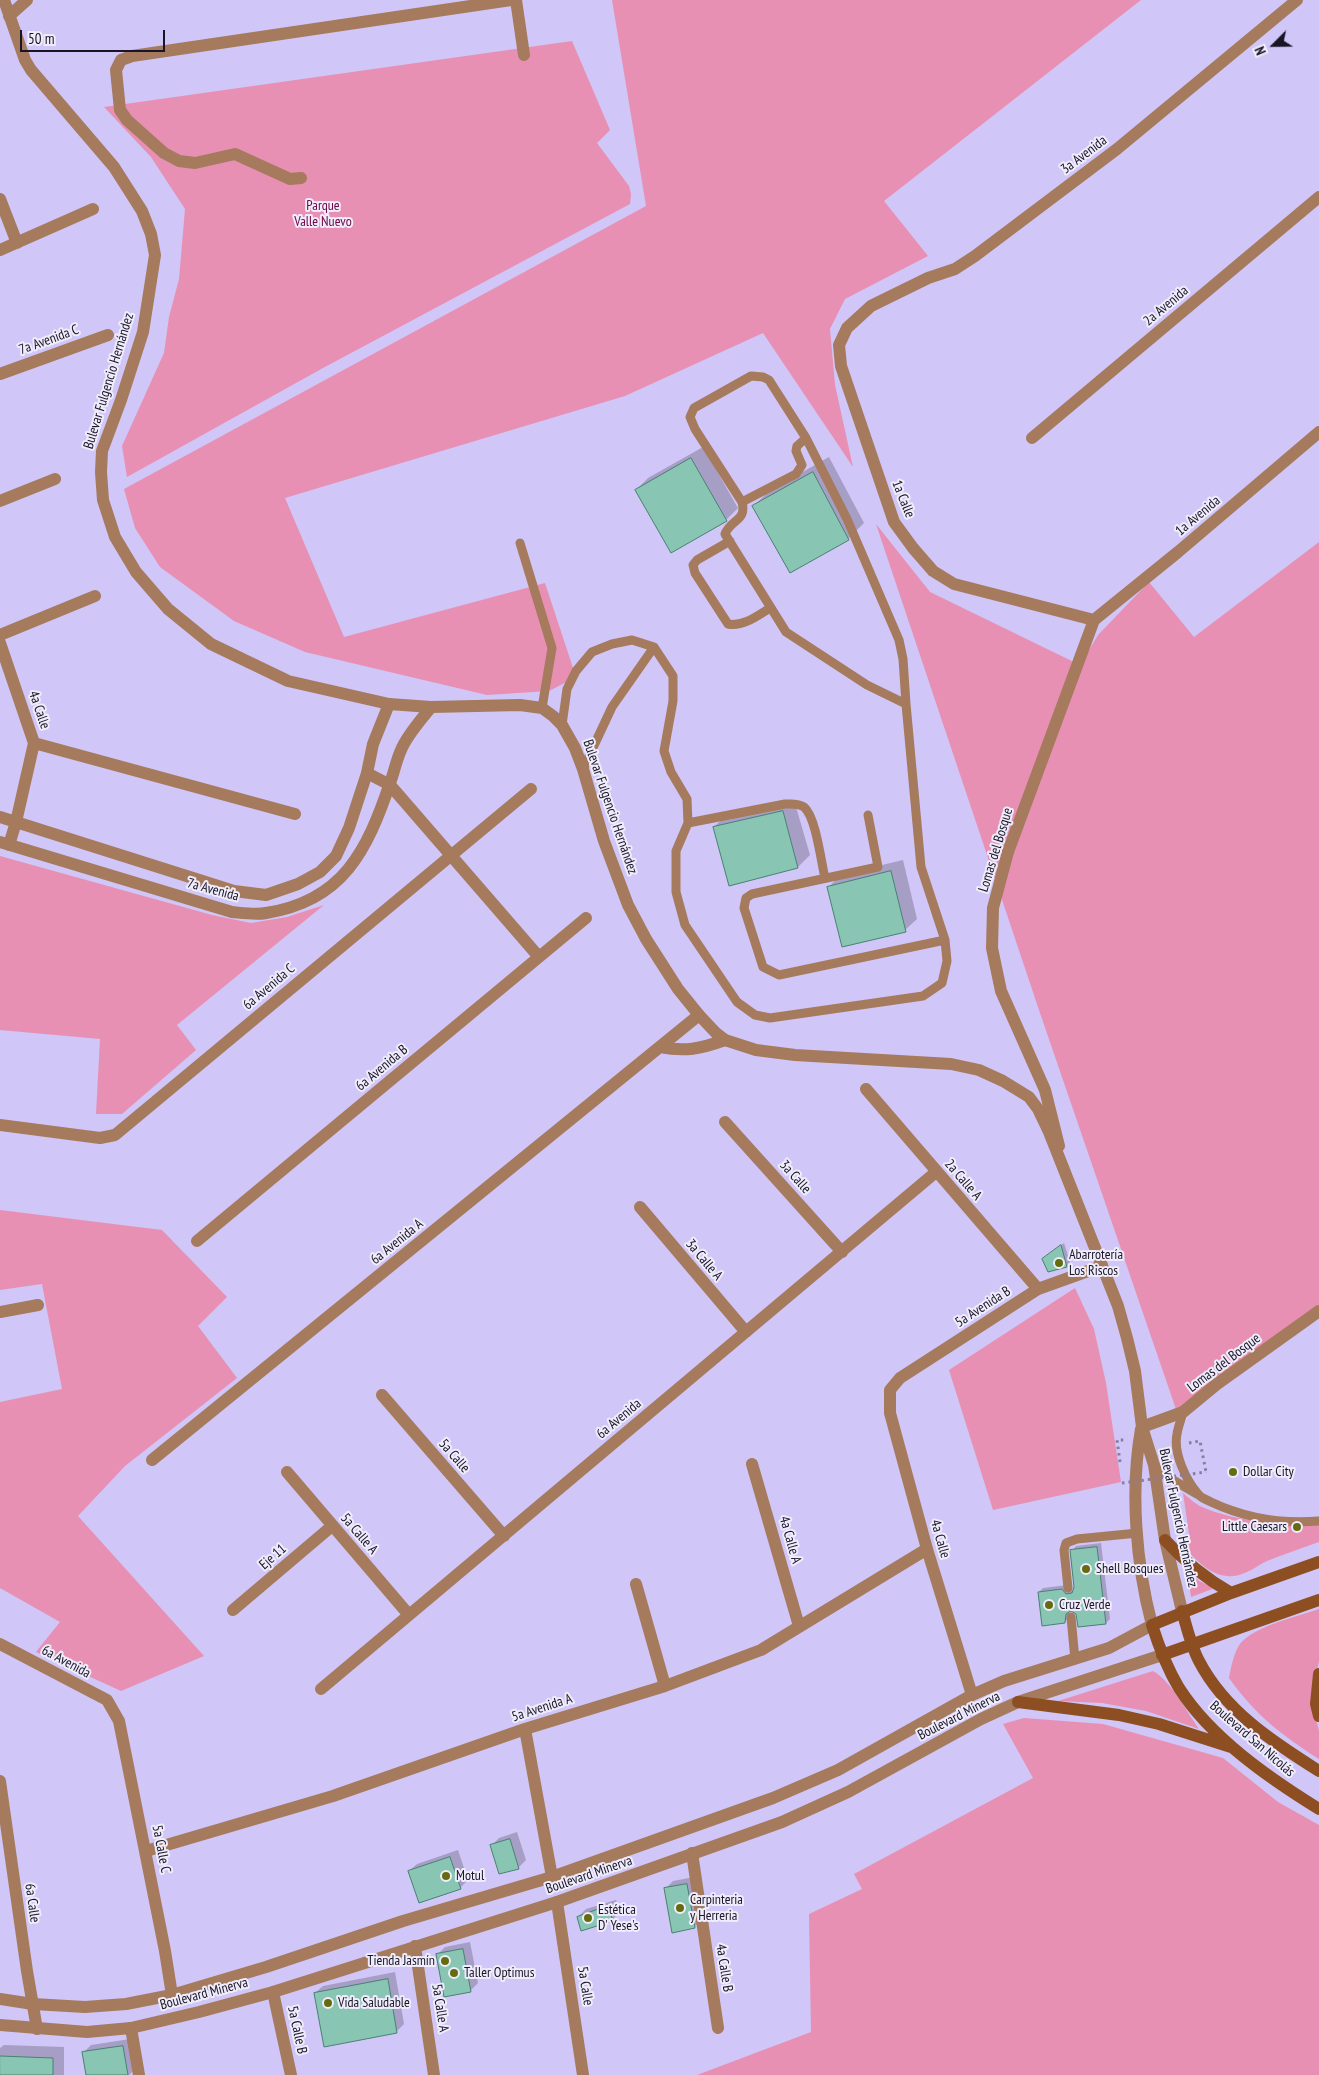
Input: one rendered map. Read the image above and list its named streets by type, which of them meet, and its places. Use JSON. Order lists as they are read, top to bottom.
{
  "streets": {
    "main road": ["Bulevar Fulgencio Hernández", "Boulevard San Nicolás"],
    "street": [
      "3a Avenida",
      "2a Avenida",
      "7a Avenida C",
      "1a Calle",
      "1a Avenida",
      "4a Calle",
      "Lomas del Bosque",
      "7a Avenida",
      "6a Avenida C",
      "6a Avenida B",
      "3a Calle",
      "2a Calle A",
      "6a Avenida A",
      "3a Calle A",
      "5a Avenida B",
      "6a Avenida",
      "5a Calle",
      "5a Calle A",
      "4a Calle A",
      "Eje 11",
      "5a Avenida A",
      "Boulevard Minerva",
      "5a Calle C",
      "6a Calle",
      "4a Calle B",
      "5a Calle B"
    ]
  },
  "crossings": [
    ["3a Avenida", "1a Calle"],
    ["Bulevar Fulgencio Hernández", "Lomas del Bosque"],
    ["Bulevar Fulgencio Hernández", "7a Avenida"],
    ["Bulevar Fulgencio Hernández", "6a Avenida A"],
    ["Bulevar Fulgencio Hernández", "5a Avenida B"],
    ["Bulevar Fulgencio Hernández", "Boulevard Minerva"],
    ["Bulevar Fulgencio Hernández", "Boulevard San Nicolás"],
    ["1a Calle", "1a Avenida"],
    ["1a Calle", "Lomas del Bosque"],
    ["1a Avenida", "Lomas del Bosque"],
    ["4a Calle", "7a Avenida"],
    ["4a Calle", "5a Avenida B"],
    ["4a Calle", "5a Avenida A"],
    ["4a Calle", "Boulevard Minerva"],
    ["3a Calle", "6a Avenida"],
    ["2a Calle A", "5a Avenida B"],
    ["2a Calle A", "6a Avenida"],
    ["3a Calle A", "6a Avenida"],
    ["6a Avenida", "5a Calle"],
    ["6a Avenida", "5a Calle A"],
    ["6a Avenida", "5a Calle C"],
    ["5a Calle", "Boulevard Minerva"],
    ["5a Calle A", "Eje 11"],
    ["5a Calle A", "Boulevard Minerva"],
    ["4a Calle A", "5a Avenida A"],
    ["5a Avenida A", "5a Calle C"],
    ["Boulevard Minerva", "Boulevard San Nicolás"],
    ["Boulevard Minerva", "5a Calle C"],
    ["Boulevard Minerva", "6a Calle"],
    ["Boulevard Minerva", "4a Calle B"],
    ["Boulevard Minerva", "5a Calle B"]
  ],
  "parks": ["Parque Valle Nuevo"],
  "places": [
    "Abarrotería Los Riscos",
    "Dollar City",
    "Little Caesars",
    "Shell Bosques",
    "Cruz Verde",
    "Motul",
    "Carpinteria y Herreria",
    "Estética D' Yese's",
    "Tienda Jasmín",
    "Taller Optimus",
    "Vida Saludable"
  ],
  "scale_bar": "50 m",
  "north": "bottom left"
}
